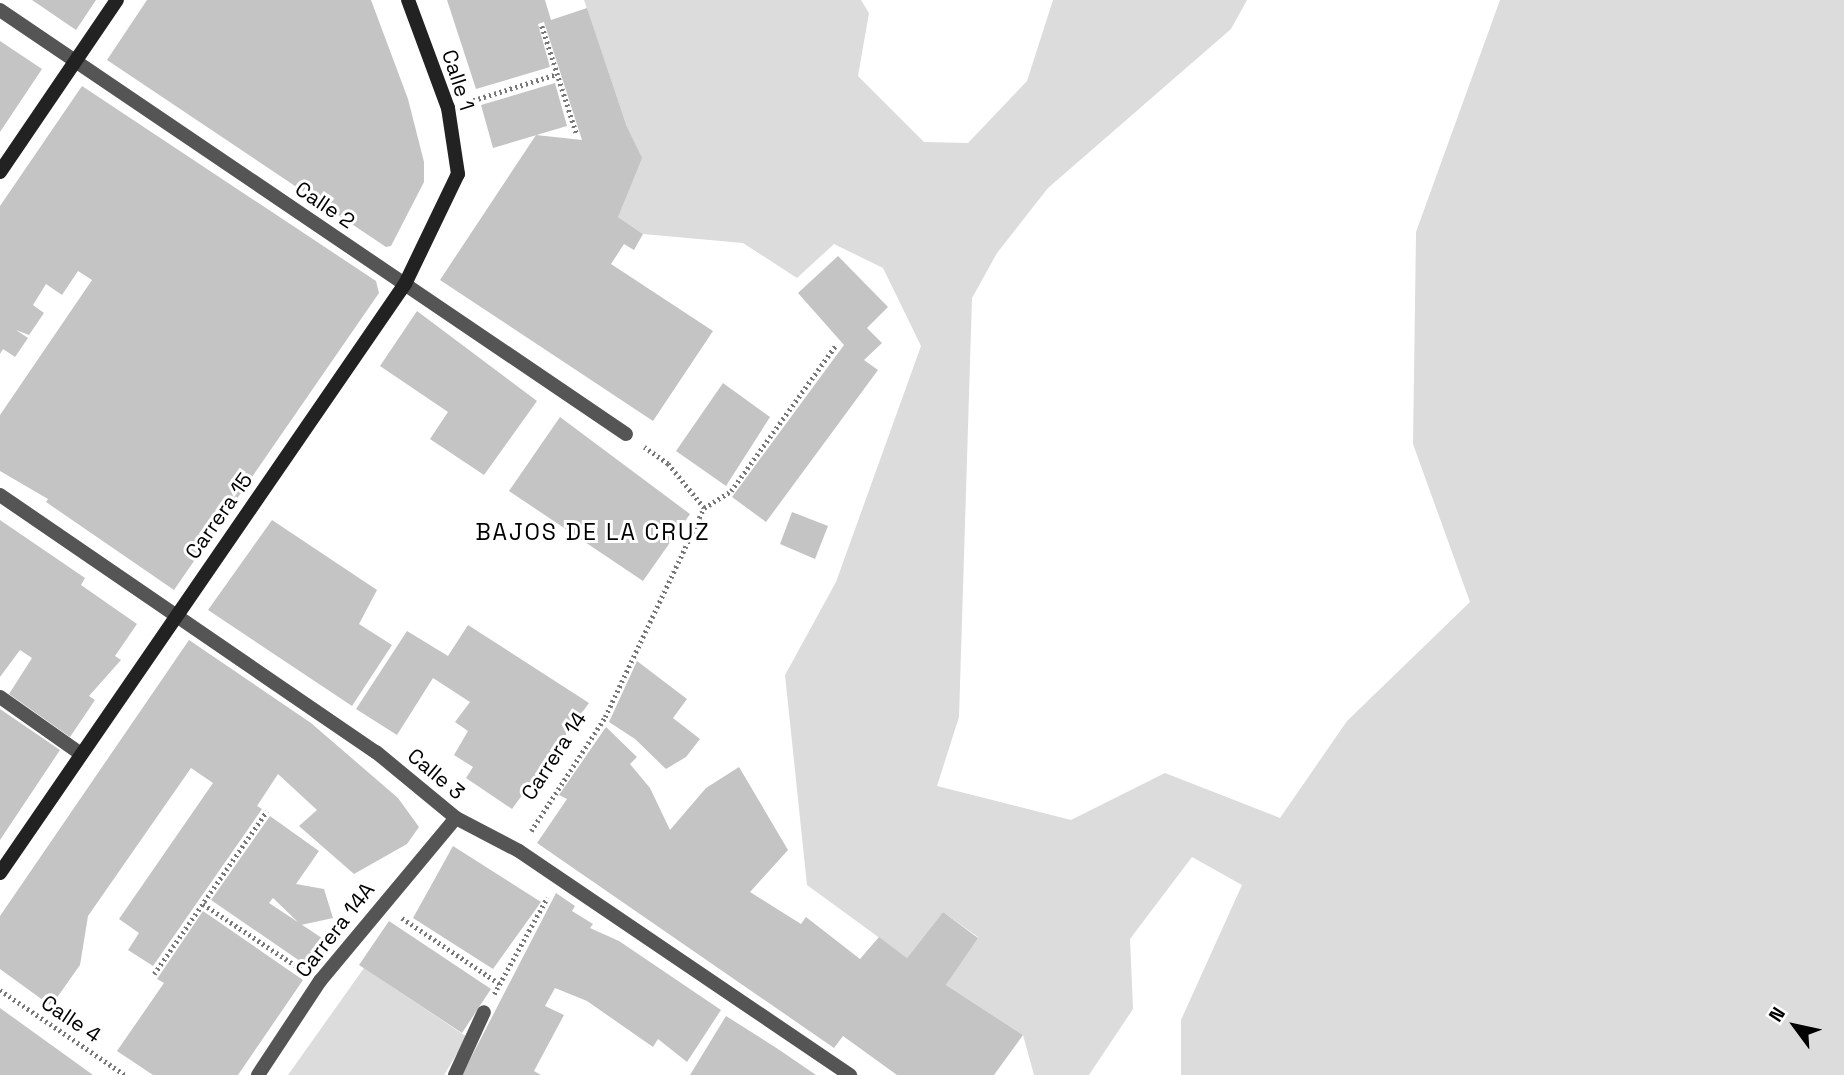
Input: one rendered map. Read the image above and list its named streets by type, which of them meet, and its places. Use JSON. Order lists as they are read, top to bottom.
{
  "streets": {
    "street": [
      "Calle 1",
      "Calle 2",
      "Carrera 15",
      "Calle 3",
      "Carrera 14A"
    ],
    "path": ["Carrera 14", "Calle 4"]
  },
  "crossings": [
    ["Calle 1", "Carrera 15"],
    ["Calle 2", "Carrera 15"],
    ["Carrera 15", "Calle 3"],
    ["Carrera 14", "Calle 3"],
    ["Calle 3", "Carrera 14A"]
  ],
  "districts": ["BAJOS DE LA CRUZ"],
  "north": "top left"
}
